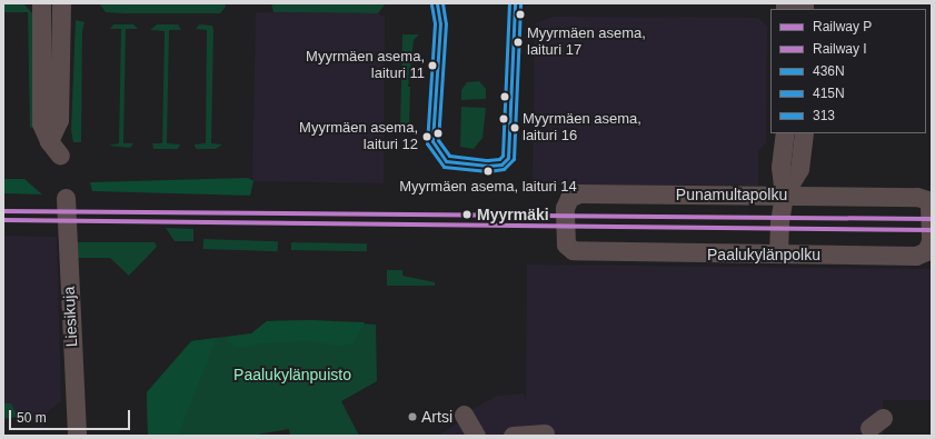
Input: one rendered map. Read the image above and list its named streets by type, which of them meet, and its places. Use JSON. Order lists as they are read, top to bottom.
{
  "streets": {
    "street": ["Punamultapolku", "Paalukylänpolku", "Liesikuja"]
  },
  "crossings": [
    ["Punamultapolku", "Paalukylänpolku"]
  ],
  "parks": ["Paalukylänpuisto"],
  "places": [
    "Myyrmäen asema, laituri 17",
    "Myyrmäen asema, laituri 11",
    "Myyrmäen asema, laituri 16",
    "Myyrmäen asema, laituri 12",
    "Myyrmäen asema, laituri 14",
    "Myyrmäki",
    "Artsi"
  ],
  "lines": [
    "transit line 436N",
    "transit line 415N",
    "transit line 313",
    "rail line I",
    "rail line P"
  ],
  "legend": [
    "Railway P",
    "Railway I",
    "436N",
    "415N",
    "313"
  ],
  "scale_bar": "50 m"
}
